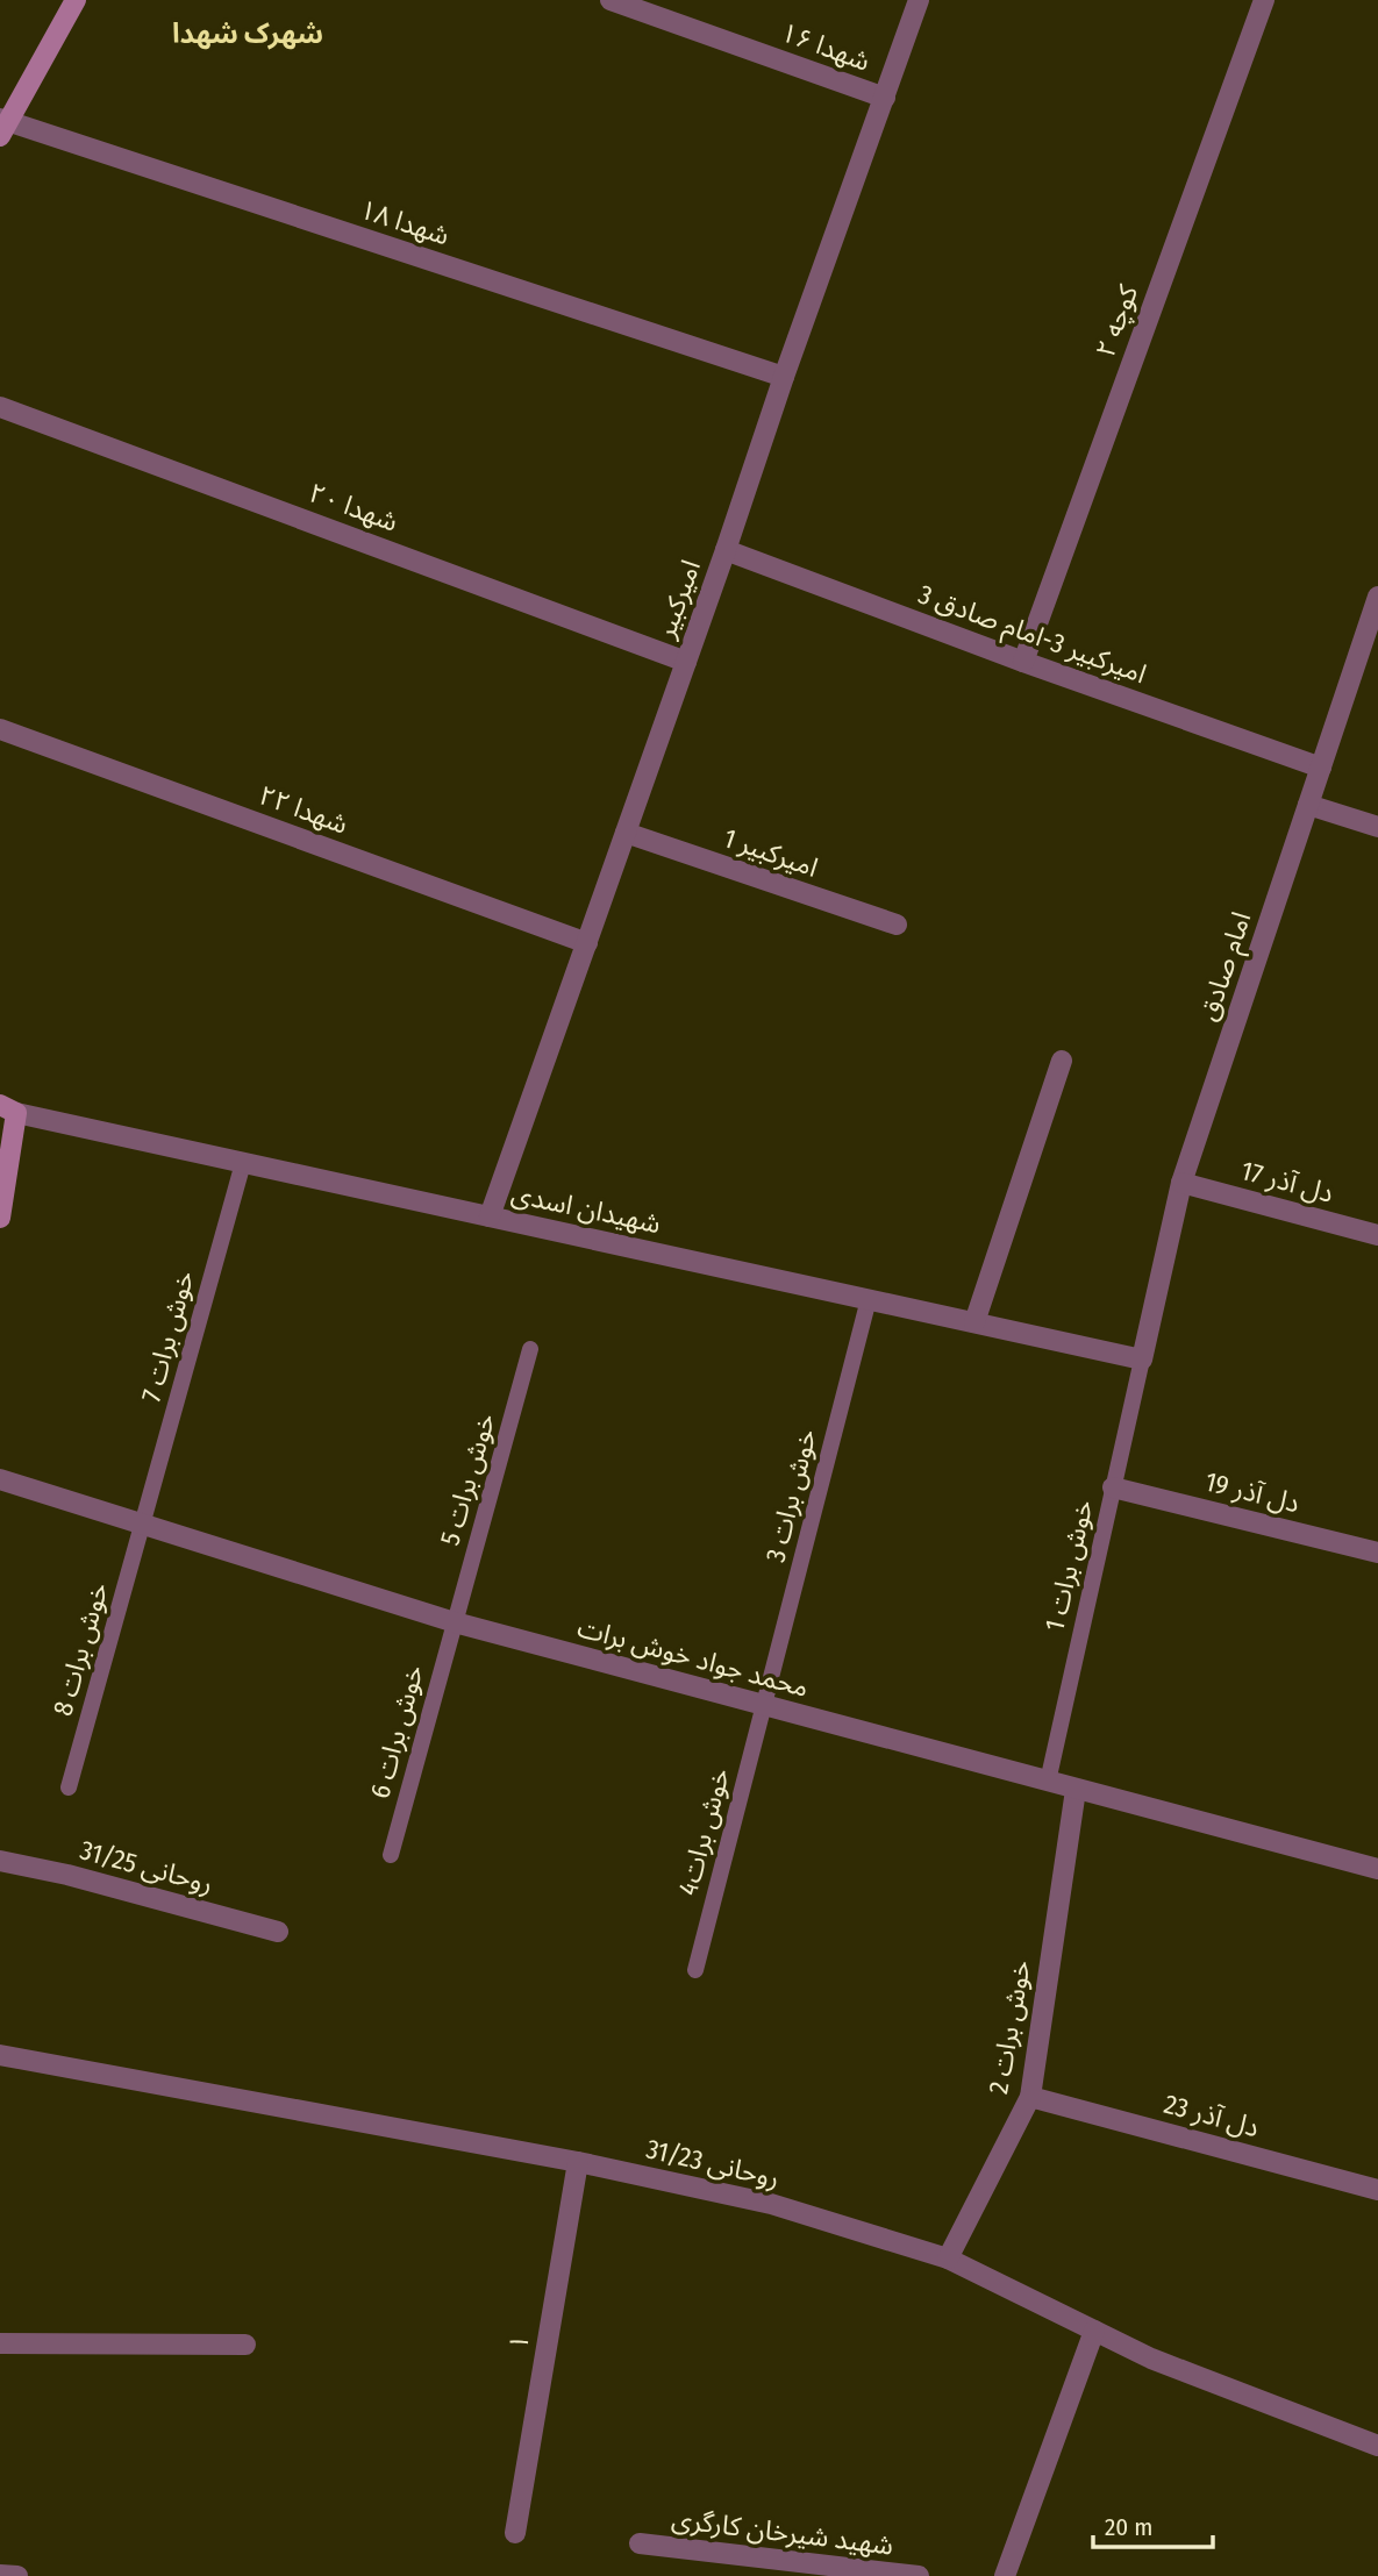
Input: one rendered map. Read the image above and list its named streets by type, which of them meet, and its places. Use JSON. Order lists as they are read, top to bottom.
{
  "streets": {
    "street": [
      "شهدا ۱۶",
      "شهدا ۱۸",
      "کوچه ۲",
      "شهدا ۲۰",
      "امیرکبیر",
      "امیرکبیر 3-امام صادق 3",
      "شهدا ۲۲",
      "امیرکبیر 1",
      "امام صادق",
      "دل آذر 17",
      "شهیدان اسدی",
      "دل آذر 19",
      "محمد جواد خوش برات",
      "روحانی 31/25",
      "خوش برات 2",
      "دل آذر 23",
      "روحانی 31/23",
      "۱",
      "شهید شیرخان کارگری"
    ],
    "lane": [
      "خوش برات 7",
      "خوش برات 5",
      "خوش برات 3",
      "خوش برات 1",
      "خوش برات 8",
      "خوش برات 6",
      "خوش برات4"
    ]
  },
  "crossings": [
    ["شهدا ۱۶", "امیرکبیر"],
    ["شهدا ۱۸", "امیرکبیر"],
    ["کوچه ۲", "امیرکبیر 3-امام صادق 3"],
    ["شهدا ۲۰", "امیرکبیر"],
    ["امیرکبیر", "امیرکبیر 3-امام صادق 3"],
    ["امیرکبیر", "شهدا ۲۲"],
    ["امیرکبیر", "امیرکبیر 1"],
    ["امیرکبیر", "شهیدان اسدی"],
    ["امیرکبیر 3-امام صادق 3", "امام صادق"],
    ["امام صادق", "دل آذر 17"],
    ["امام صادق", "شهیدان اسدی"],
    ["امام صادق", "خوش برات 1"],
    ["شهیدان اسدی", "خوش برات 7"],
    ["شهیدان اسدی", "خوش برات 3"],
    ["شهیدان اسدی", "خوش برات 1"],
    ["خوش برات 7", "خوش برات 8"],
    ["خوش برات 7", "محمد جواد خوش برات"],
    ["خوش برات 5", "محمد جواد خوش برات"],
    ["خوش برات 5", "خوش برات 6"],
    ["دل آذر 19", "خوش برات 1"],
    ["خوش برات 3", "محمد جواد خوش برات"],
    ["خوش برات 3", "خوش برات4"],
    ["خوش برات 1", "محمد جواد خوش برات"],
    ["خوش برات 8", "محمد جواد خوش برات"],
    ["محمد جواد خوش برات", "خوش برات 6"],
    ["محمد جواد خوش برات", "خوش برات4"],
    ["محمد جواد خوش برات", "خوش برات 2"],
    ["خوش برات 2", "دل آذر 23"],
    ["خوش برات 2", "روحانی 31/23"],
    ["روحانی 31/23", "۱"]
  ],
  "districts": ["شهرک شهدا"],
  "scale_bar": "20 m"
}
